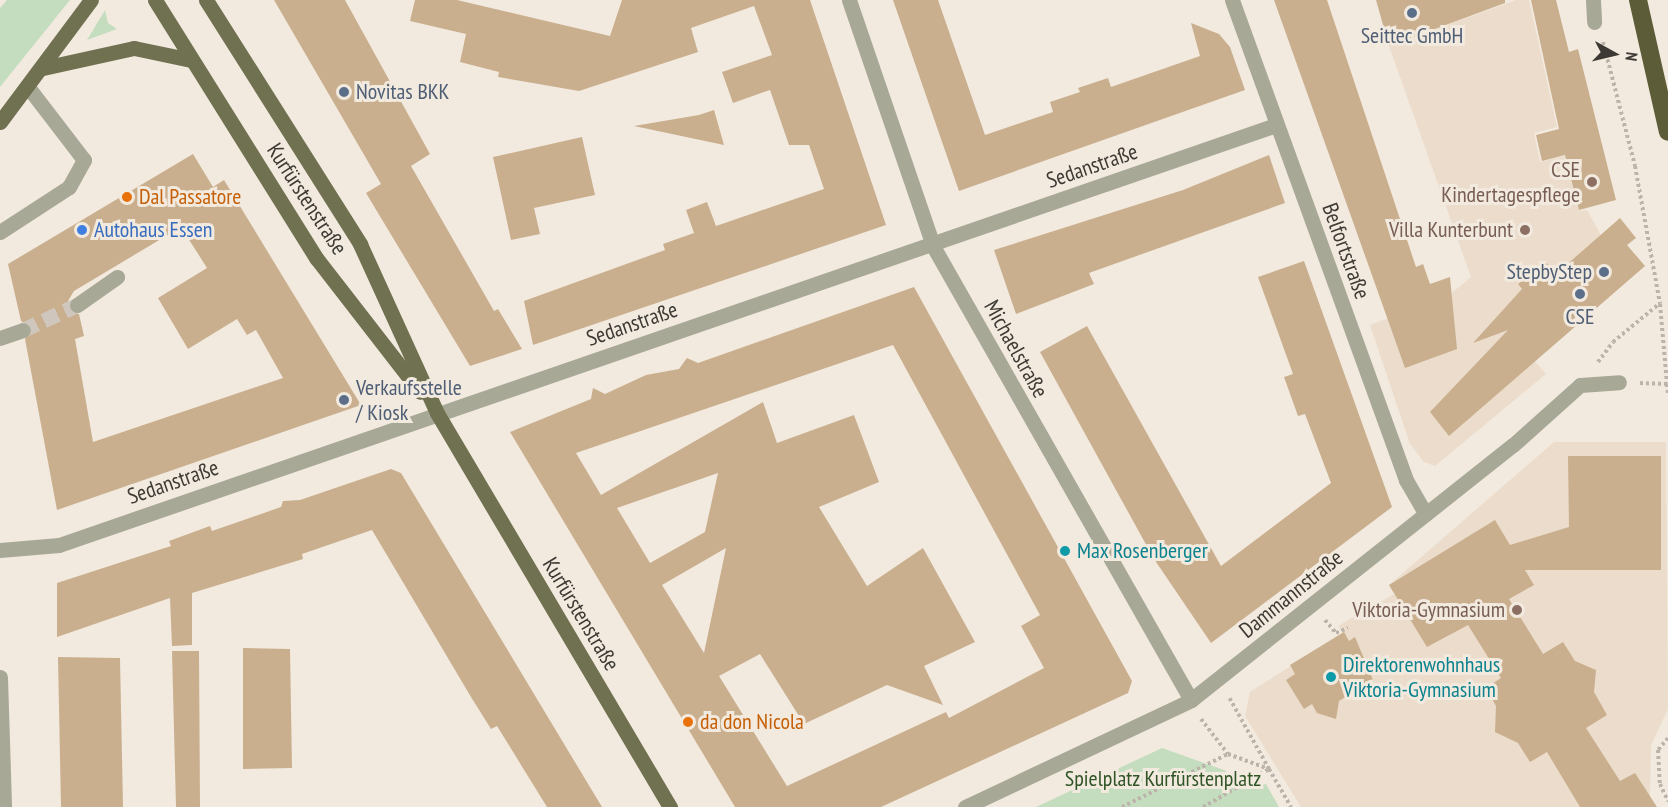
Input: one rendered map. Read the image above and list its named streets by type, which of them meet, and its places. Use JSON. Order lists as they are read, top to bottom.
{
  "streets": {
    "main road": ["Kurfürstenstraße"],
    "street": [
      "Sedanstraße",
      "Belfortstraße",
      "Michaelstraße",
      "Dammannstraße"
    ]
  },
  "crossings": [
    ["Sedanstraße", "Kurfürstenstraße"],
    ["Sedanstraße", "Belfortstraße"],
    ["Sedanstraße", "Michaelstraße"],
    ["Belfortstraße", "Dammannstraße"],
    ["Michaelstraße", "Dammannstraße"]
  ],
  "parks": ["Spielplatz Kurfürstenplatz"],
  "places": [
    "Seittec GmbH",
    "Novitas BKK",
    "CSE Kindertagespflege",
    "Dal Passatore",
    "Autohaus Essen",
    "Villa Kunterbunt",
    "StepbyStep",
    "CSE",
    "Verkaufsstelle / Kiosk",
    "Max Rosenberger",
    "Viktoria-Gymnasium",
    "Direktorenwohnhaus Viktoria-Gymnasium",
    "da don Nicola"
  ],
  "north": "right"
}
